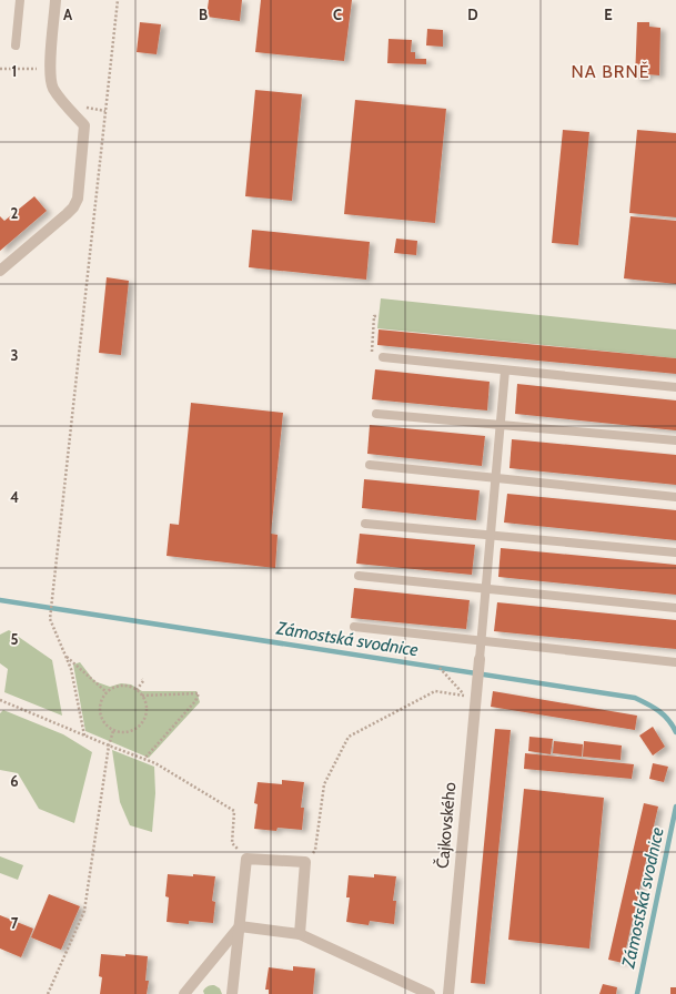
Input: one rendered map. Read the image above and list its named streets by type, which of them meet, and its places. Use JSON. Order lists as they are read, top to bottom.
{
  "streets": {
    "street": ["Čajkovského"]
  },
  "districts": ["NA BRNĚ"],
  "water": ["Zámostská svodnice"],
  "grid": {
    "columns": [
      "A",
      "B",
      "C",
      "D",
      "E"
    ],
    "rows": [
      "1",
      "2",
      "3",
      "4",
      "5",
      "6",
      "7"
    ]
  }
}
